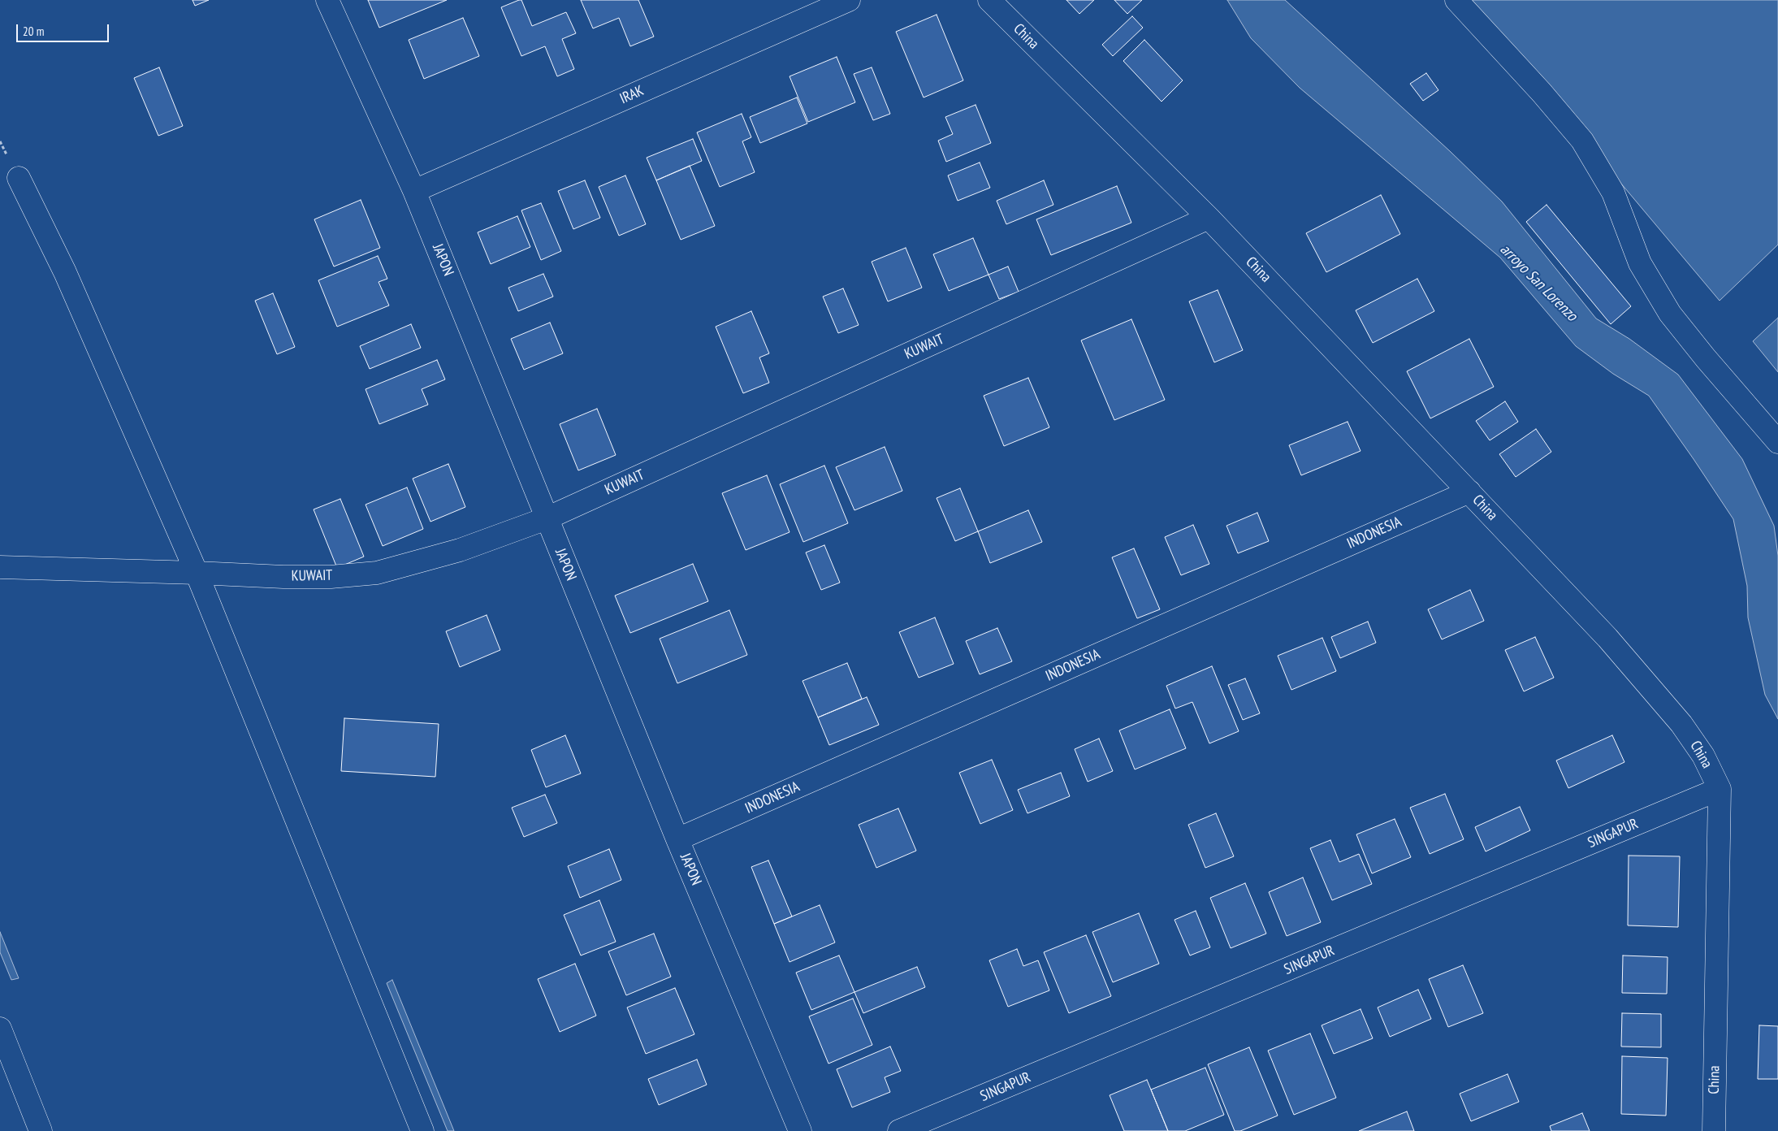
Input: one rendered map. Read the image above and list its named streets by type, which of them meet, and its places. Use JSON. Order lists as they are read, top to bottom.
{
  "streets": {
    "street": [
      "China",
      "IRAK",
      "JAPON",
      "KUWAIT",
      "INDONESIA",
      "SINGAPUR"
    ]
  },
  "crossings": [
    ["China", "KUWAIT"],
    ["China", "INDONESIA"],
    ["China", "SINGAPUR"],
    ["IRAK", "JAPON"],
    ["JAPON", "KUWAIT"],
    ["JAPON", "INDONESIA"]
  ],
  "water": ["arroyo San Lorenzo"],
  "scale_bar": "20 m"
}
